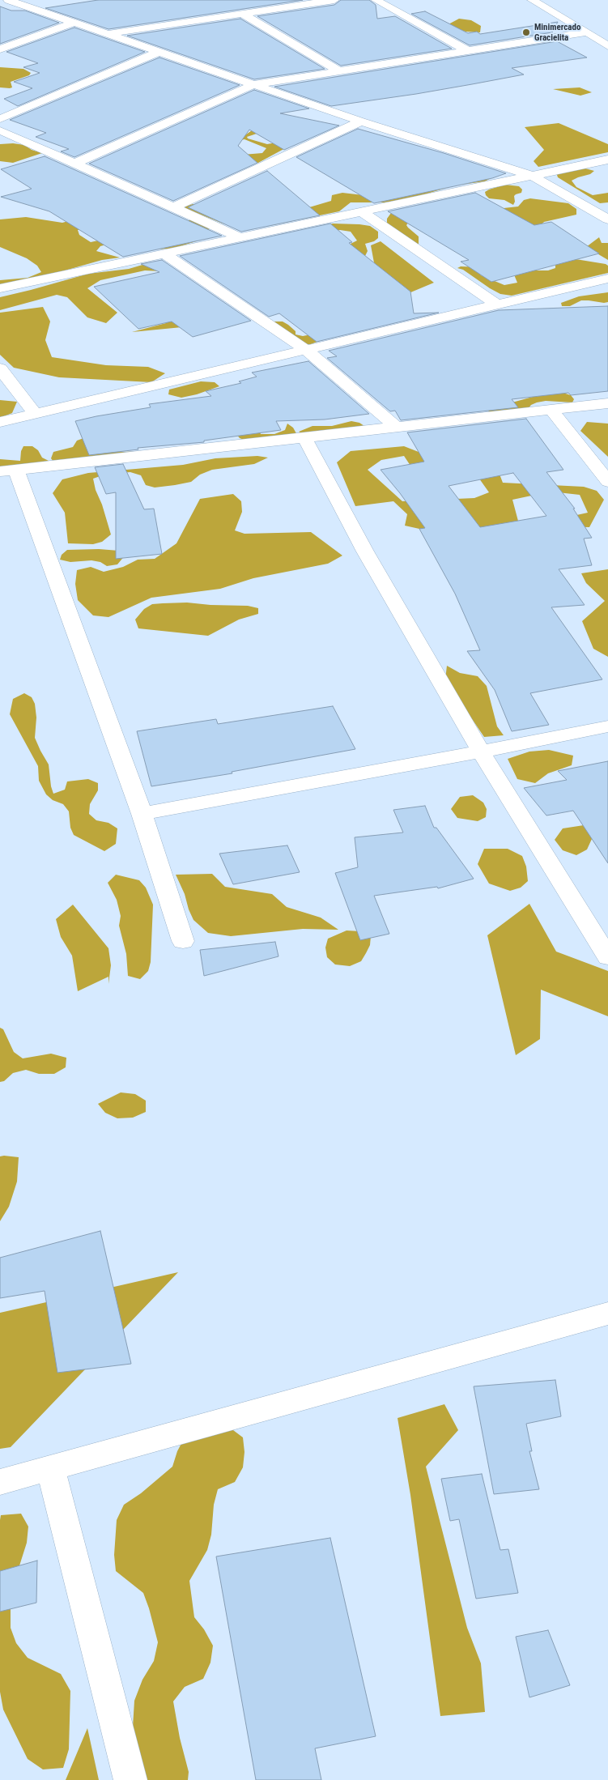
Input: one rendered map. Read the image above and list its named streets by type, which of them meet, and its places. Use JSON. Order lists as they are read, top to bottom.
{
  "places": ["Minimercado Gracielita"]
}
